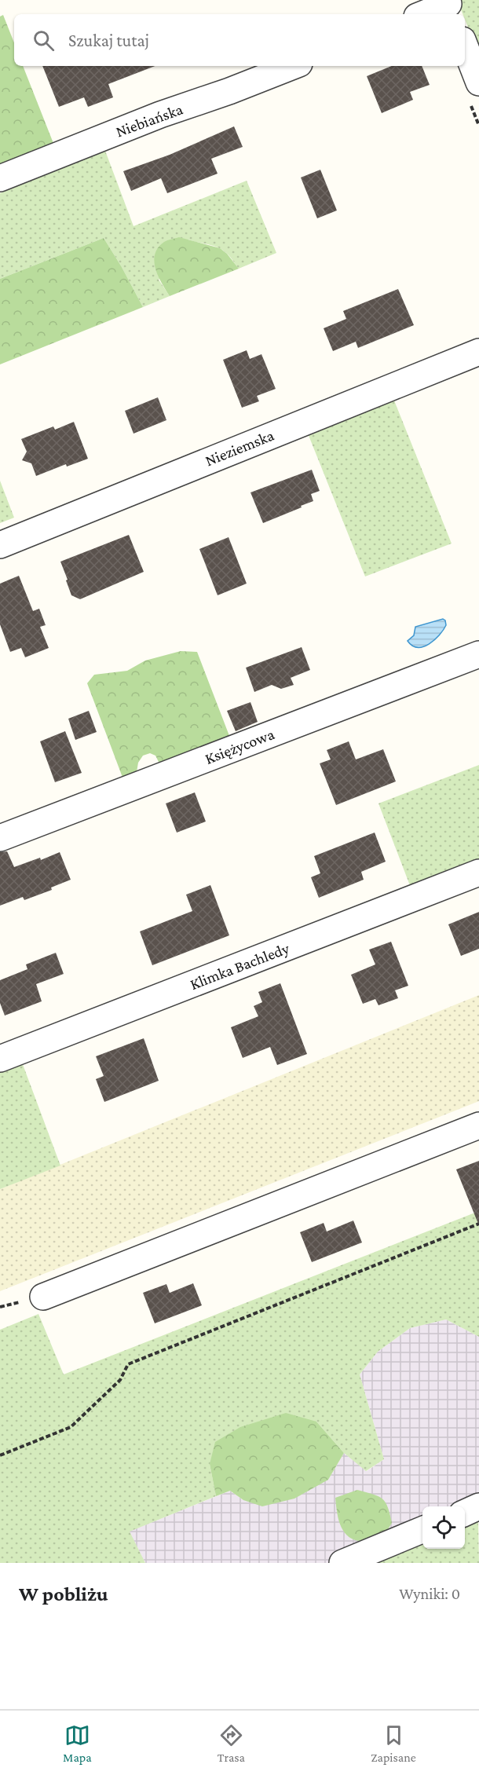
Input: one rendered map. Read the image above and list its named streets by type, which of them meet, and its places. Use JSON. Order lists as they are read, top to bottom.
{
  "streets": {
    "street": [
      "Niebiańska",
      "Nieziemska",
      "Księżycowa",
      "Klimka Bachledy"
    ]
  },
  "page": {
    "search": "Szukaj tutaj",
    "heading": ["W pobliżu", "Wyniki: 0"],
    "nav": ["Mapa", "Trasa", "Zapisane"]
  }
}
